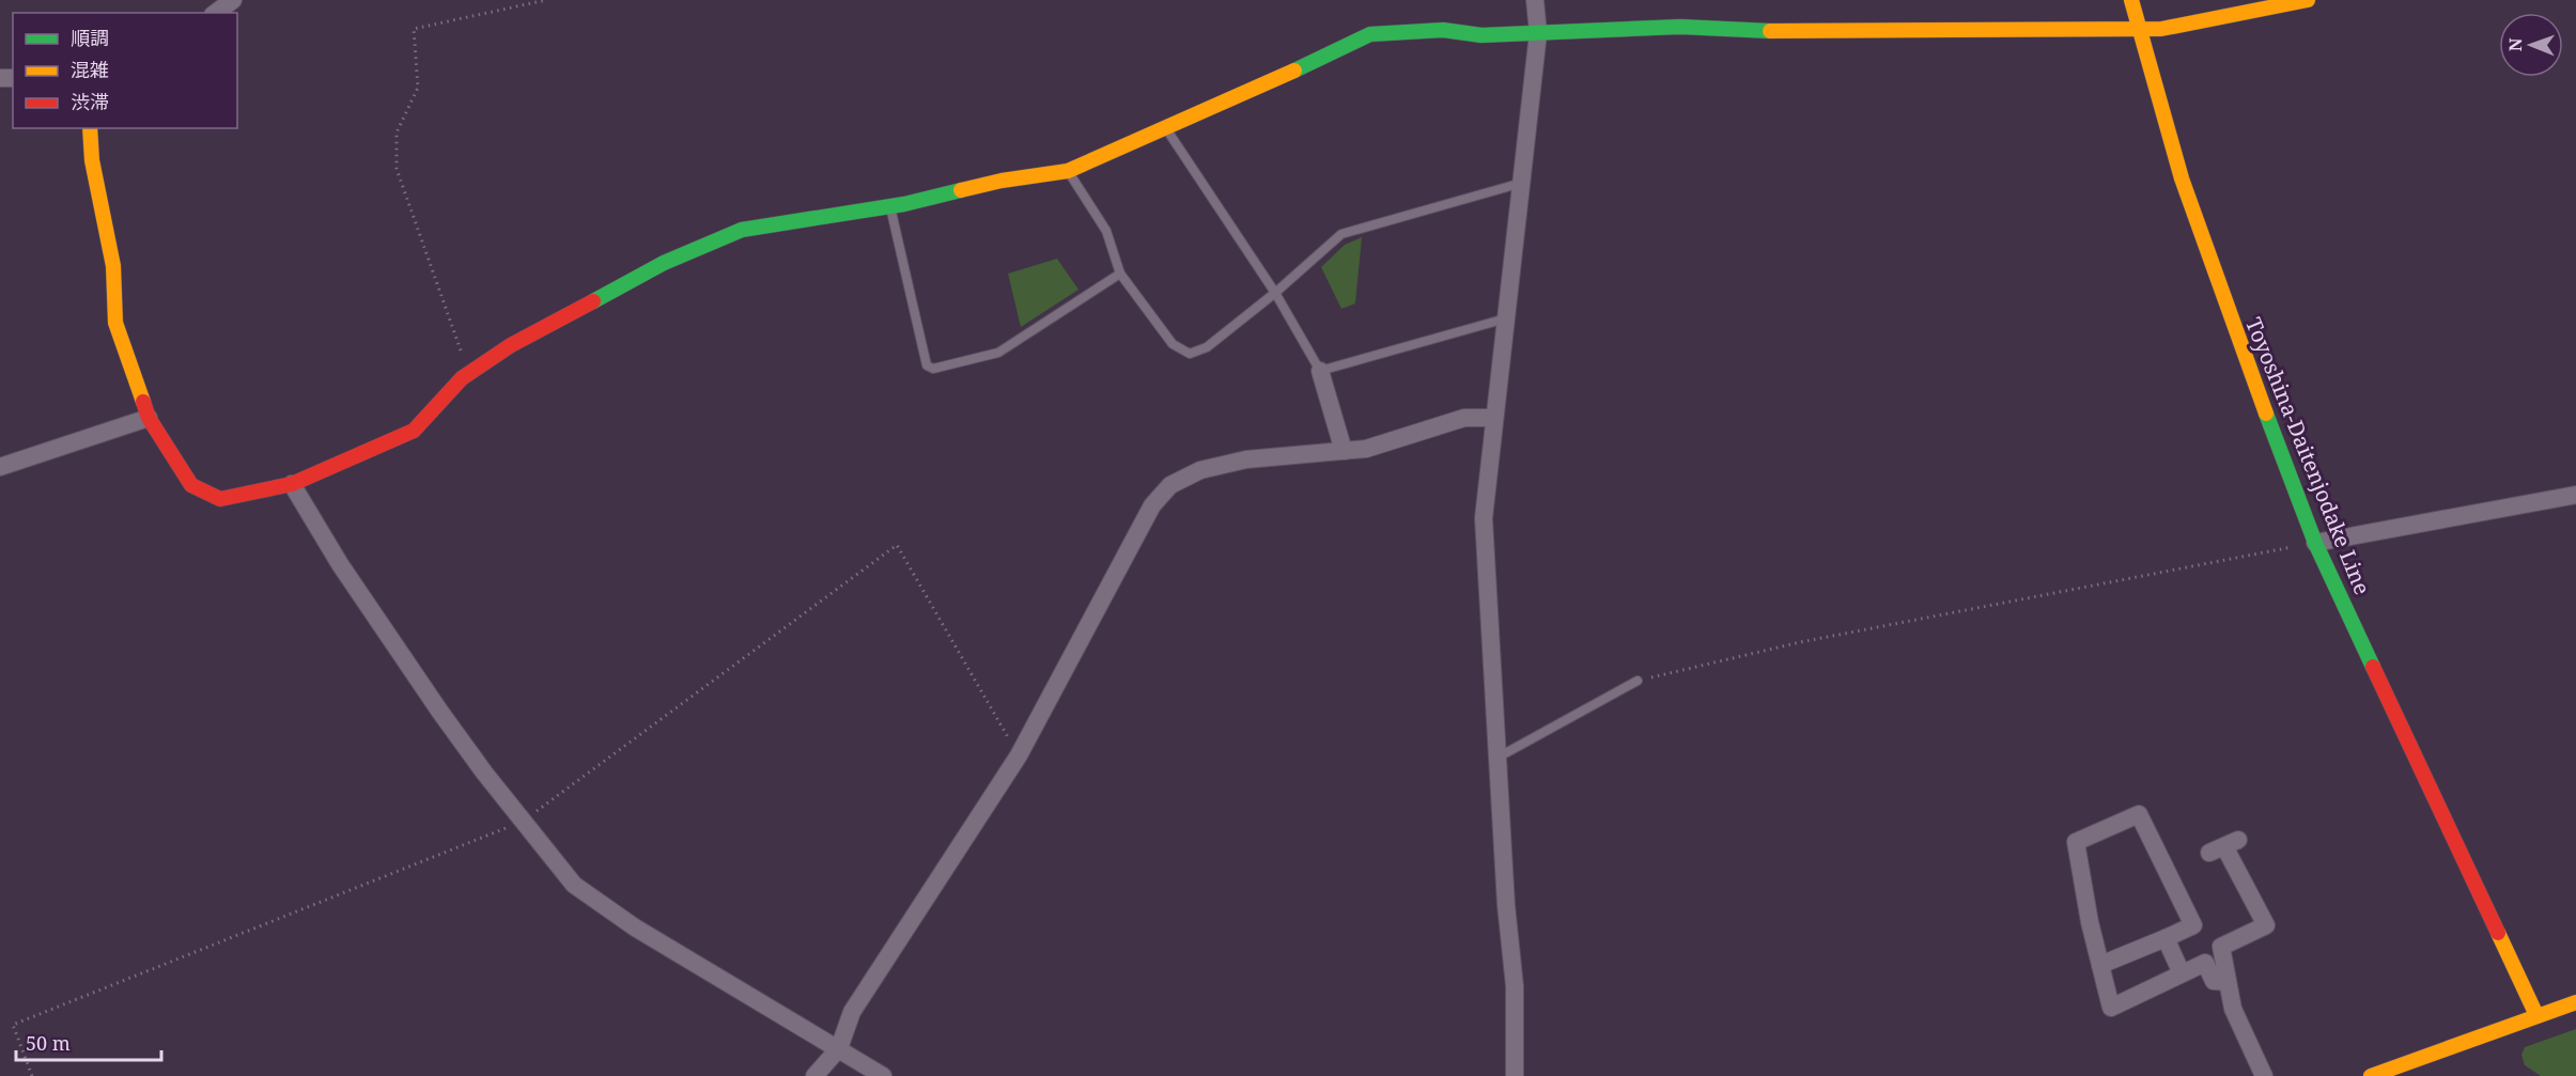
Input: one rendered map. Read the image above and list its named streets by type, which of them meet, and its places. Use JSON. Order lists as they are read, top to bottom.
{
  "streets": {
    "main road": ["Toyoshina-Daitenjodake Line"]
  },
  "legend": ["順調", "混雑", "渋滞"],
  "scale_bar": "50 m",
  "north": "left"
}
